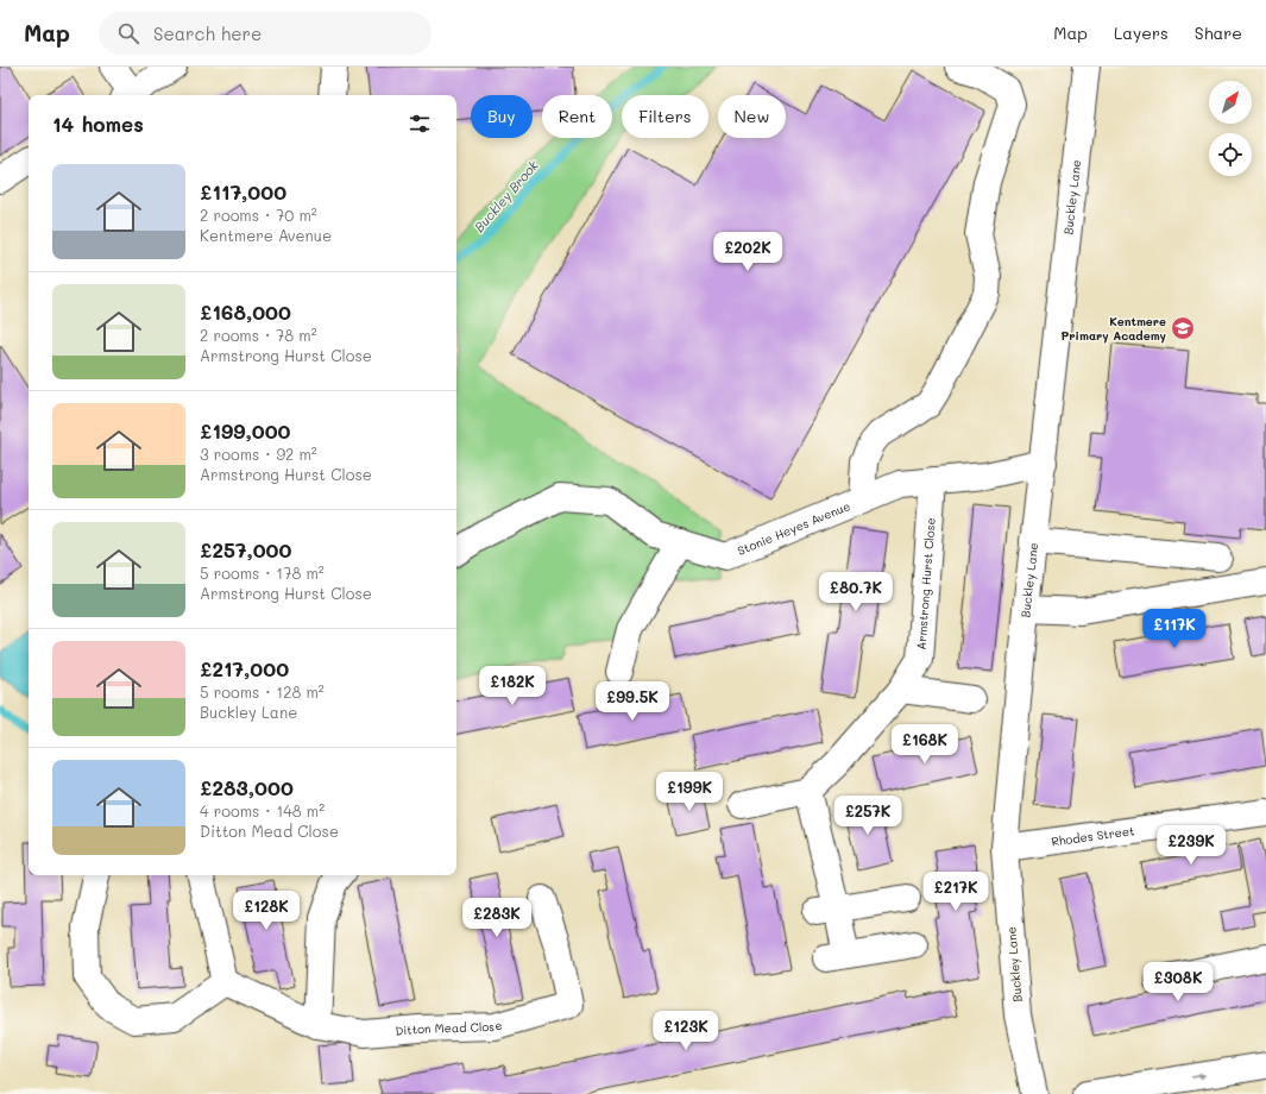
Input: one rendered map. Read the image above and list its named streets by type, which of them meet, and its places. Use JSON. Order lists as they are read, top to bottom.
{
  "streets": {
    "main road": [
      "Buckley Lane",
      "Stonie Heyes Avenue",
      "Armstrong Hurst Close",
      "Rhodes Street",
      "Ditton Mead Close"
    ]
  },
  "crossings": [
    ["Buckley Lane", "Stonie Heyes Avenue"],
    ["Buckley Lane", "Rhodes Street"],
    ["Stonie Heyes Avenue", "Armstrong Hurst Close"]
  ],
  "water": ["Buckley Brook"],
  "places": {
    "school or university": ["Kentmere Primary Academy"]
  },
  "north": "top right",
  "page": {
    "header": "Map",
    "search": "Search here",
    "nav": ["Map", "Layers", "Share"],
    "chip": [
      "Buy",
      "Rent",
      "Filters",
      "New"
    ],
    "heading": "14 homes",
    "list": [
      {
        "name": "£117,000",
        "note": "2 rooms · 70 m² · Kentmere Avenue"
      },
      {
        "name": "£168,000",
        "note": "2 rooms · 78 m² · Armstrong Hurst Close"
      },
      {
        "name": "£199,000",
        "note": "3 rooms · 92 m² · Armstrong Hurst Close"
      },
      {
        "name": "£257,000",
        "note": "5 rooms · 178 m² · Armstrong Hurst Close"
      },
      {
        "name": "£217,000",
        "note": "5 rooms · 128 m² · Buckley Lane"
      },
      {
        "name": "£283,000",
        "note": "4 rooms · 148 m² · Ditton Mead Close"
      }
    ],
    "price": [
      "£202K",
      "£80.7K",
      "£117K",
      "£182K",
      "£99.5K",
      "£168K",
      "£199K",
      "£257K",
      "£239K",
      "£217K",
      "£128K",
      "£283K",
      "£308K",
      "£123K"
    ]
  }
}
